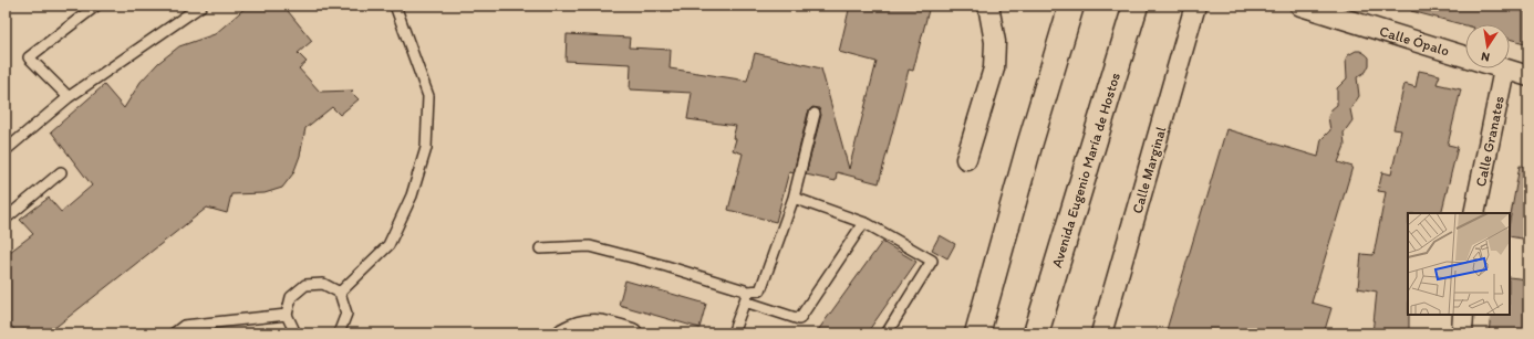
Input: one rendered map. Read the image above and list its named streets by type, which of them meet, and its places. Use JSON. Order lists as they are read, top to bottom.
{
  "streets": {
    "highway": ["Avenida Eugenio María de Hostos"],
    "street": ["Calle Ópalo", "Calle Granates", "Calle Marginal"]
  },
  "crossings": [
    ["Calle Ópalo", "Calle Granates"]
  ],
  "north": "bottom"
}
